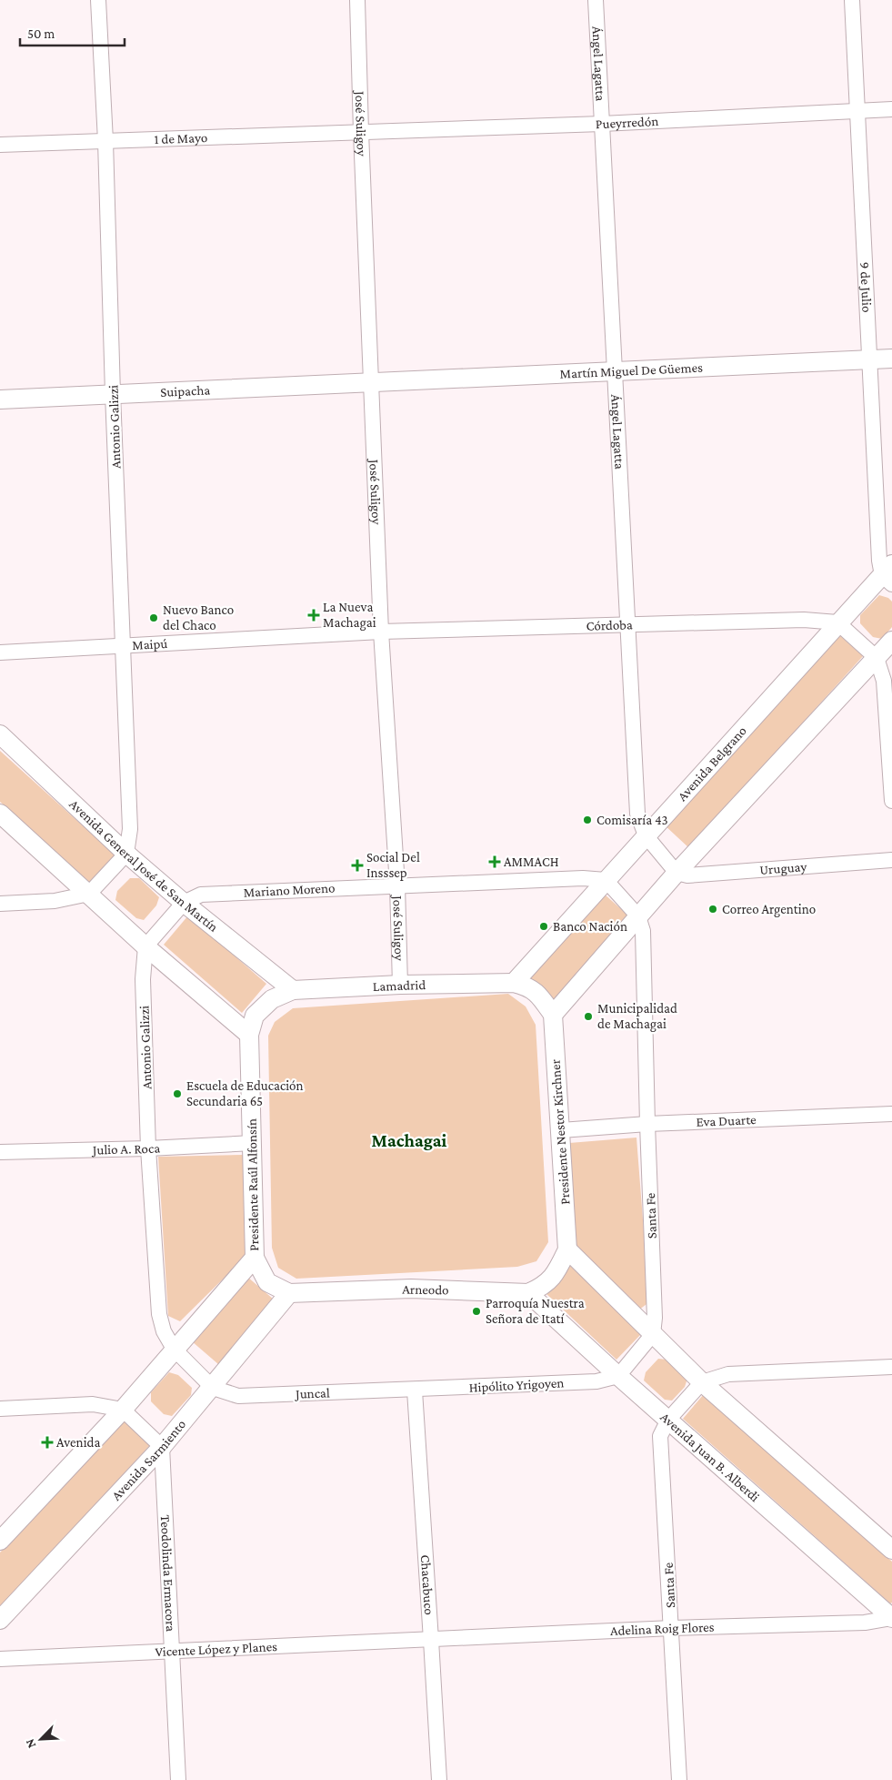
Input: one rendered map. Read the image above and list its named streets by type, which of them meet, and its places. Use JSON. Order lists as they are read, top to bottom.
{
  "streets": {
    "street": [
      "Ángel Lagatta",
      "Pueyrredón",
      "José Suligoy",
      "1 de Mayo",
      "9 de Julio",
      "Martín Miguel De Güemes",
      "Suipacha",
      "Antonio Galizzi",
      "Córdoba",
      "Maipú",
      "Avenida Belgrano",
      "Avenida General José de San Martín",
      "Uruguay",
      "Mariano Moreno",
      "Lamadrid",
      "Eva Duarte",
      "Presidente Nestor Kirchner",
      "Julio A. Roca",
      "Presidente Raúl Alfonsín",
      "Santa Fe",
      "Arneodo",
      "Hipólito Yrigoyen",
      "Juncal",
      "Avenida Juan B. Alberdi",
      "Avenida Sarmiento",
      "Teodolinda Ermacora",
      "Chacabuco",
      "Adelina Roig Flores",
      "Vicente López y Planes"
    ]
  },
  "crossings": [
    ["Ángel Lagatta", "Pueyrredón"],
    ["Ángel Lagatta", "Martín Miguel De Güemes"],
    ["Ángel Lagatta", "Córdoba"],
    ["Ángel Lagatta", "Avenida Belgrano"],
    ["Pueyrredón", "José Suligoy"],
    ["Pueyrredón", "1 de Mayo"],
    ["Pueyrredón", "9 de Julio"],
    ["José Suligoy", "1 de Mayo"],
    ["José Suligoy", "Martín Miguel De Güemes"],
    ["José Suligoy", "Suipacha"],
    ["José Suligoy", "Córdoba"],
    ["José Suligoy", "Maipú"],
    ["José Suligoy", "Mariano Moreno"],
    ["José Suligoy", "Lamadrid"],
    ["1 de Mayo", "Antonio Galizzi"],
    ["9 de Julio", "Martín Miguel De Güemes"],
    ["9 de Julio", "Avenida Belgrano"],
    ["Martín Miguel De Güemes", "Suipacha"],
    ["Suipacha", "Antonio Galizzi"],
    ["Antonio Galizzi", "Maipú"],
    ["Antonio Galizzi", "Avenida General José de San Martín"],
    ["Antonio Galizzi", "Julio A. Roca"],
    ["Córdoba", "Maipú"],
    ["Córdoba", "Avenida Belgrano"],
    ["Avenida Belgrano", "Lamadrid"],
    ["Avenida General José de San Martín", "Mariano Moreno"],
    ["Avenida General José de San Martín", "Lamadrid"],
    ["Lamadrid", "Presidente Nestor Kirchner"],
    ["Lamadrid", "Presidente Raúl Alfonsín"],
    ["Eva Duarte", "Presidente Nestor Kirchner"],
    ["Eva Duarte", "Santa Fe"],
    ["Presidente Nestor Kirchner", "Arneodo"],
    ["Presidente Nestor Kirchner", "Avenida Juan B. Alberdi"],
    ["Julio A. Roca", "Presidente Raúl Alfonsín"],
    ["Presidente Raúl Alfonsín", "Arneodo"],
    ["Presidente Raúl Alfonsín", "Avenida Sarmiento"],
    ["Santa Fe", "Avenida Juan B. Alberdi"],
    ["Santa Fe", "Adelina Roig Flores"],
    ["Arneodo", "Avenida Juan B. Alberdi"],
    ["Arneodo", "Avenida Sarmiento"],
    ["Hipólito Yrigoyen", "Juncal"],
    ["Hipólito Yrigoyen", "Avenida Juan B. Alberdi"],
    ["Hipólito Yrigoyen", "Chacabuco"],
    ["Juncal", "Avenida Sarmiento"],
    ["Juncal", "Chacabuco"],
    ["Avenida Juan B. Alberdi", "Adelina Roig Flores"],
    ["Avenida Sarmiento", "Teodolinda Ermacora"],
    ["Teodolinda Ermacora", "Vicente López y Planes"],
    ["Chacabuco", "Adelina Roig Flores"],
    ["Chacabuco", "Vicente López y Planes"],
    ["Adelina Roig Flores", "Vicente López y Planes"]
  ],
  "districts": ["Machagai"],
  "places": {
    "health": [
      "La Nueva Machagai",
      "AMMACH",
      "Social Del Insssep",
      "Avenida"
    ],
    "other": [
      "Nuevo Banco del Chaco",
      "Comisaría 43",
      "Correo Argentino",
      "Banco Nación",
      "Municipalidad de Machagai",
      "Escuela de Educación Secundaria 65",
      "Parroquía Nuestra Señora de Itatí"
    ]
  },
  "scale_bar": "50 m",
  "north": "bottom left"
}
